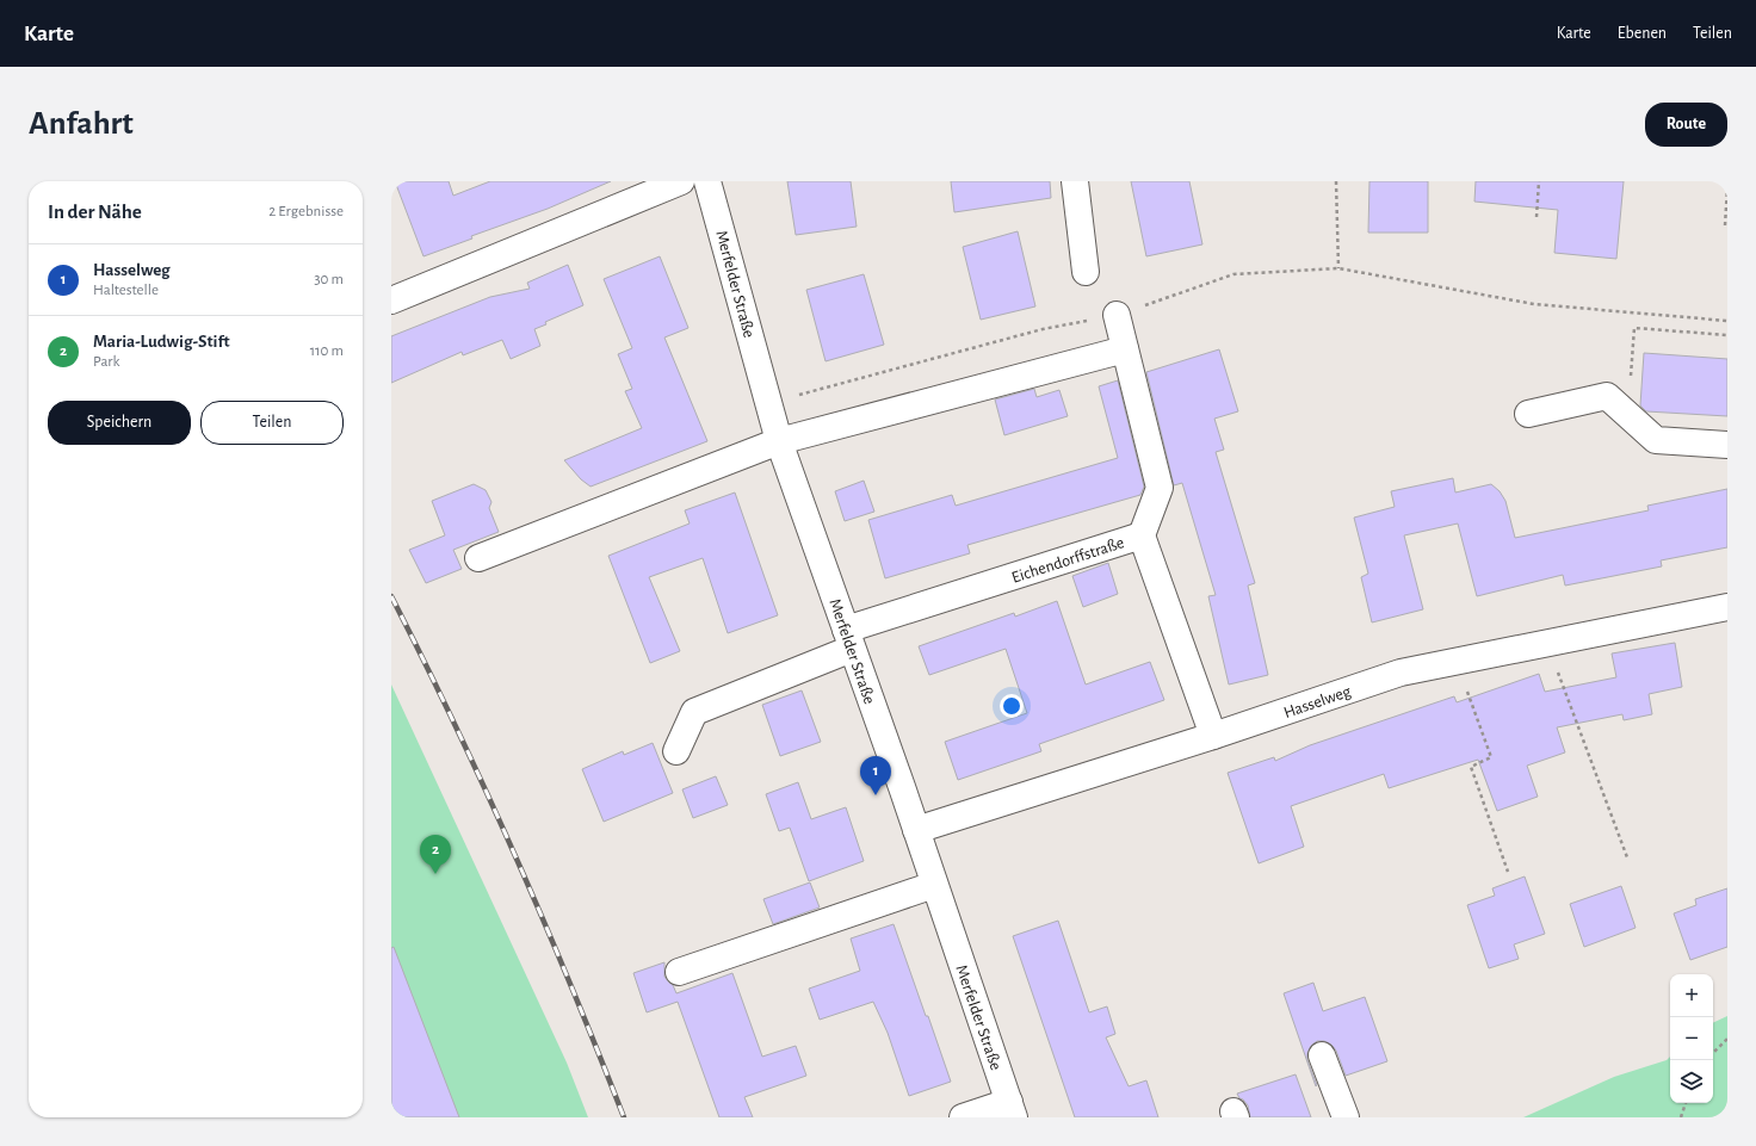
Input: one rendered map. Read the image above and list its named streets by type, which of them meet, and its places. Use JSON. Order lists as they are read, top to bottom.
{
  "streets": {
    "street": ["Merfelder Straße", "Eichendorffstraße", "Hasselweg"]
  },
  "crossings": [
    ["Merfelder Straße", "Eichendorffstraße"],
    ["Merfelder Straße", "Hasselweg"],
    ["Eichendorffstraße", "Hasselweg"]
  ],
  "page": {
    "header": "Karte",
    "nav": ["Karte", "Ebenen", "Teilen"],
    "buttons": [
      "Route",
      ["Speichern", "Teilen"]
    ],
    "title": "Anfahrt",
    "heading": ["In der Nähe", "2 Ergebnisse"],
    "list": [
      {
        "mark": "1",
        "name": "Hasselweg",
        "note": "Haltestelle",
        "value": "30 m"
      },
      {
        "mark": "2",
        "name": "Maria-Ludwig-Stift",
        "note": "Park",
        "value": "110 m"
      }
    ],
    "pins": ["1", "2"],
    "map_buttons": ["+", "−"]
  }
}
